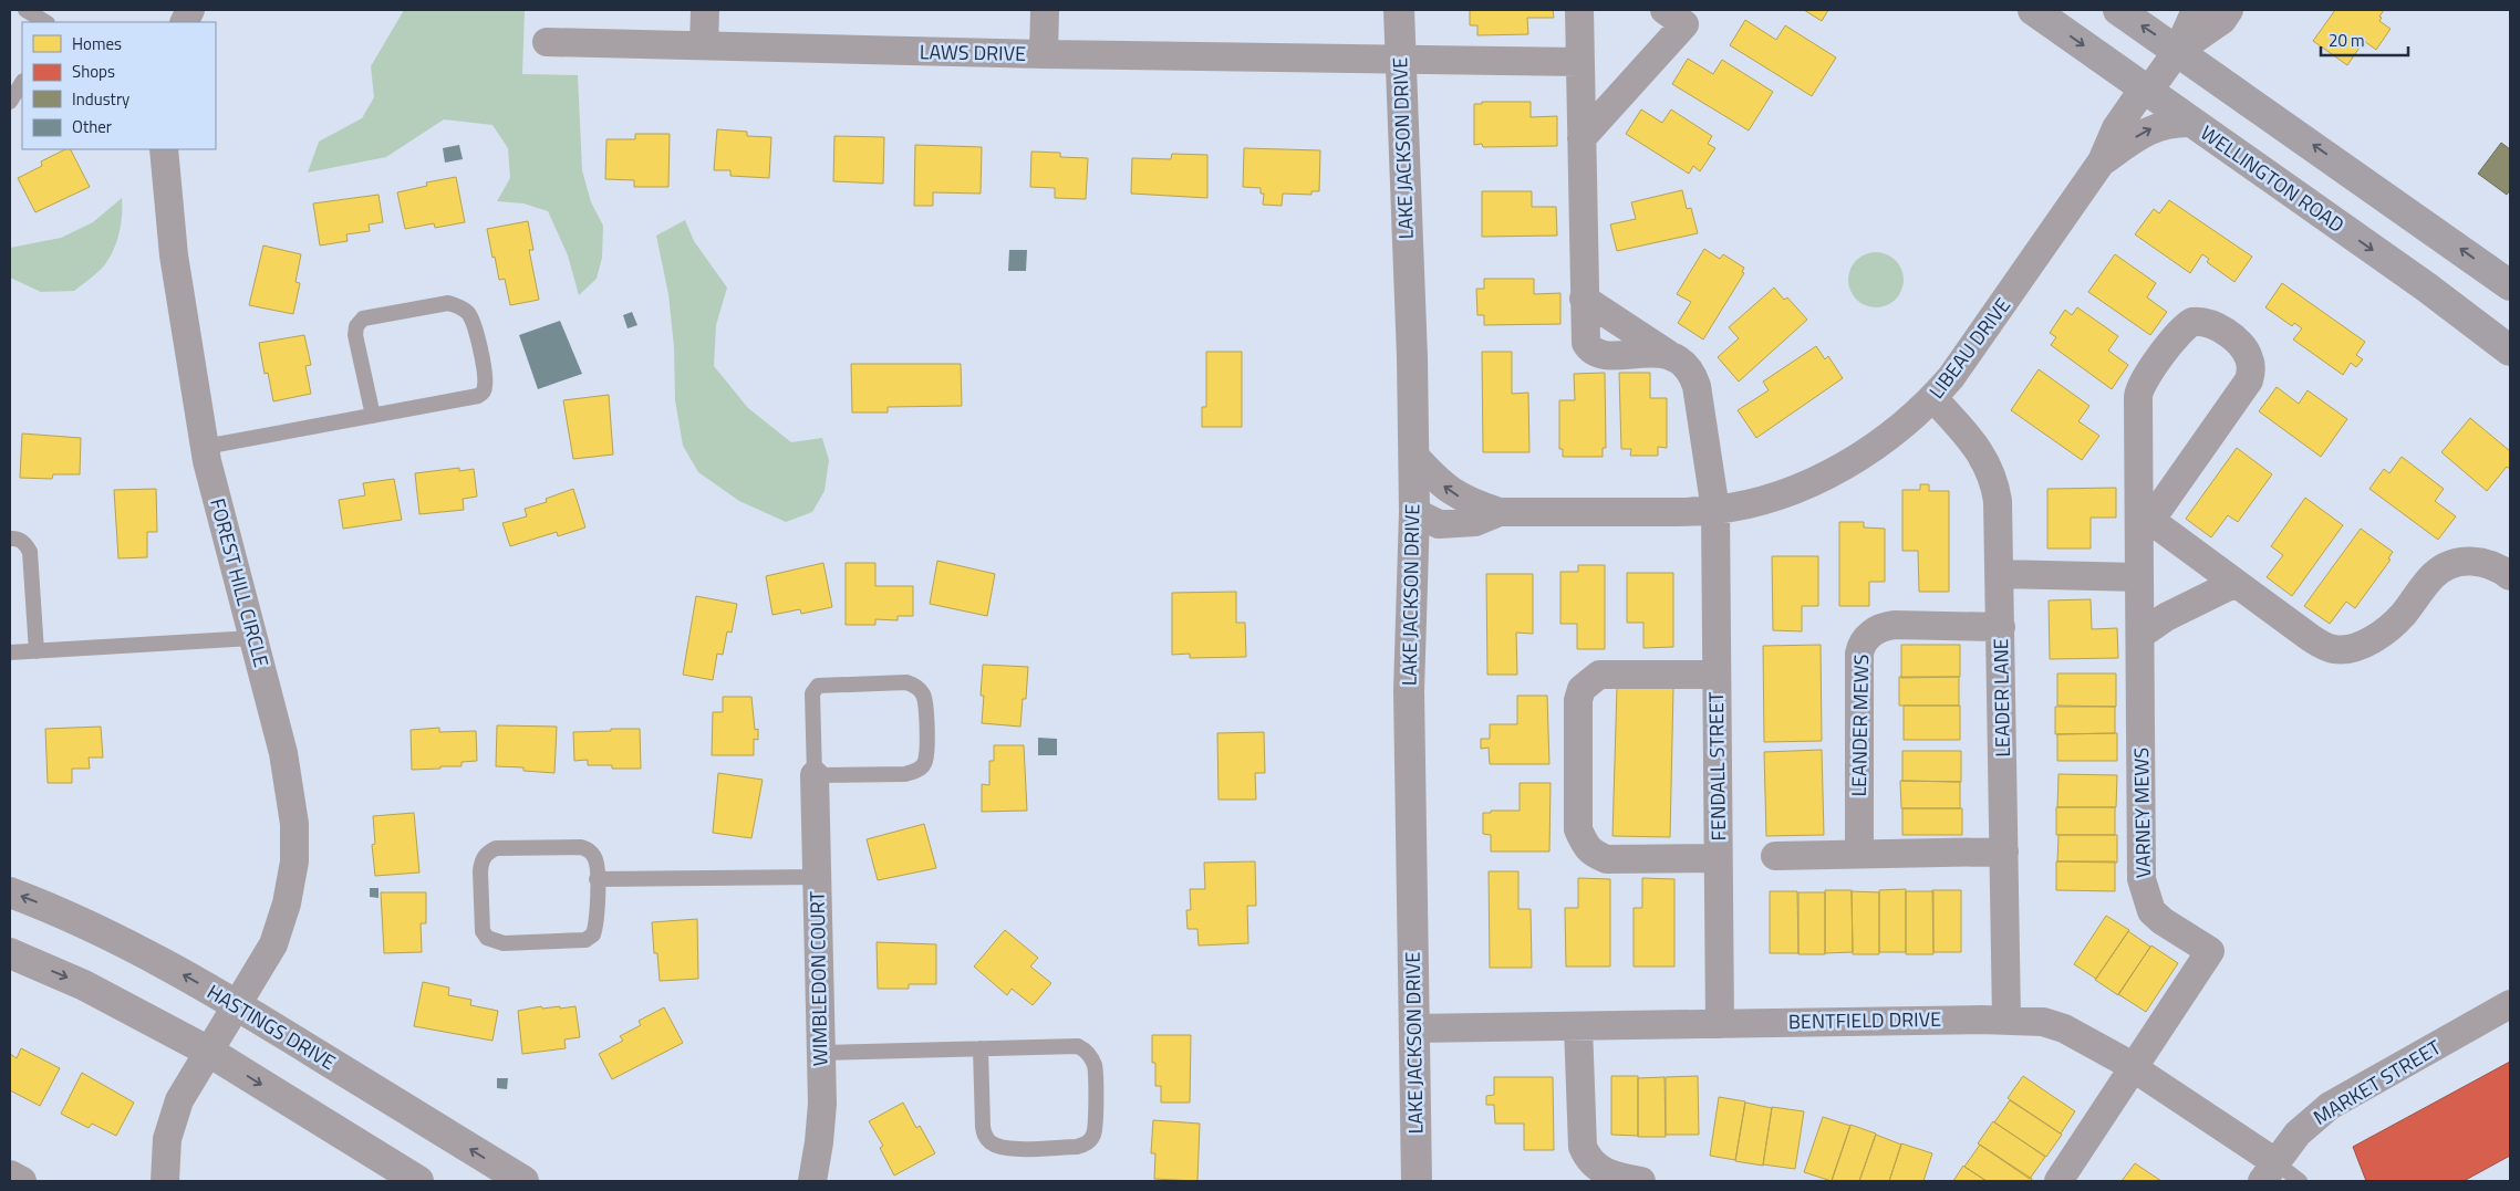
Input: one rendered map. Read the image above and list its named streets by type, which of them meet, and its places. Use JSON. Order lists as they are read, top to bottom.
{
  "streets": {
    "main road": ["WELLINGTON ROAD"],
    "street": [
      "LAWS DRIVE",
      "LAKE JACKSON DRIVE",
      "LIBEAU DRIVE",
      "FOREST HILL CIRCLE",
      "LEADER LANE",
      "LEANDER MEWS",
      "FENDALL STREET",
      "VARNEY MEWS",
      "WIMBLEDON COURT",
      "BENTFIELD DRIVE",
      "HASTINGS DRIVE",
      "MARKET STREET"
    ]
  },
  "crossings": [
    ["LAWS DRIVE", "LAKE JACKSON DRIVE"],
    ["LAKE JACKSON DRIVE", "LIBEAU DRIVE"],
    ["LAKE JACKSON DRIVE", "BENTFIELD DRIVE"],
    ["WELLINGTON ROAD", "LIBEAU DRIVE"],
    ["LIBEAU DRIVE", "LEADER LANE"],
    ["LIBEAU DRIVE", "FENDALL STREET"],
    ["FOREST HILL CIRCLE", "HASTINGS DRIVE"],
    ["LEADER LANE", "LEANDER MEWS"],
    ["LEADER LANE", "BENTFIELD DRIVE"],
    ["FENDALL STREET", "BENTFIELD DRIVE"],
    ["VARNEY MEWS", "BENTFIELD DRIVE"],
    ["BENTFIELD DRIVE", "MARKET STREET"]
  ],
  "legend": [
    "Homes",
    "Shops",
    "Industry",
    "Other"
  ],
  "scale_bar": "20 m"
}
